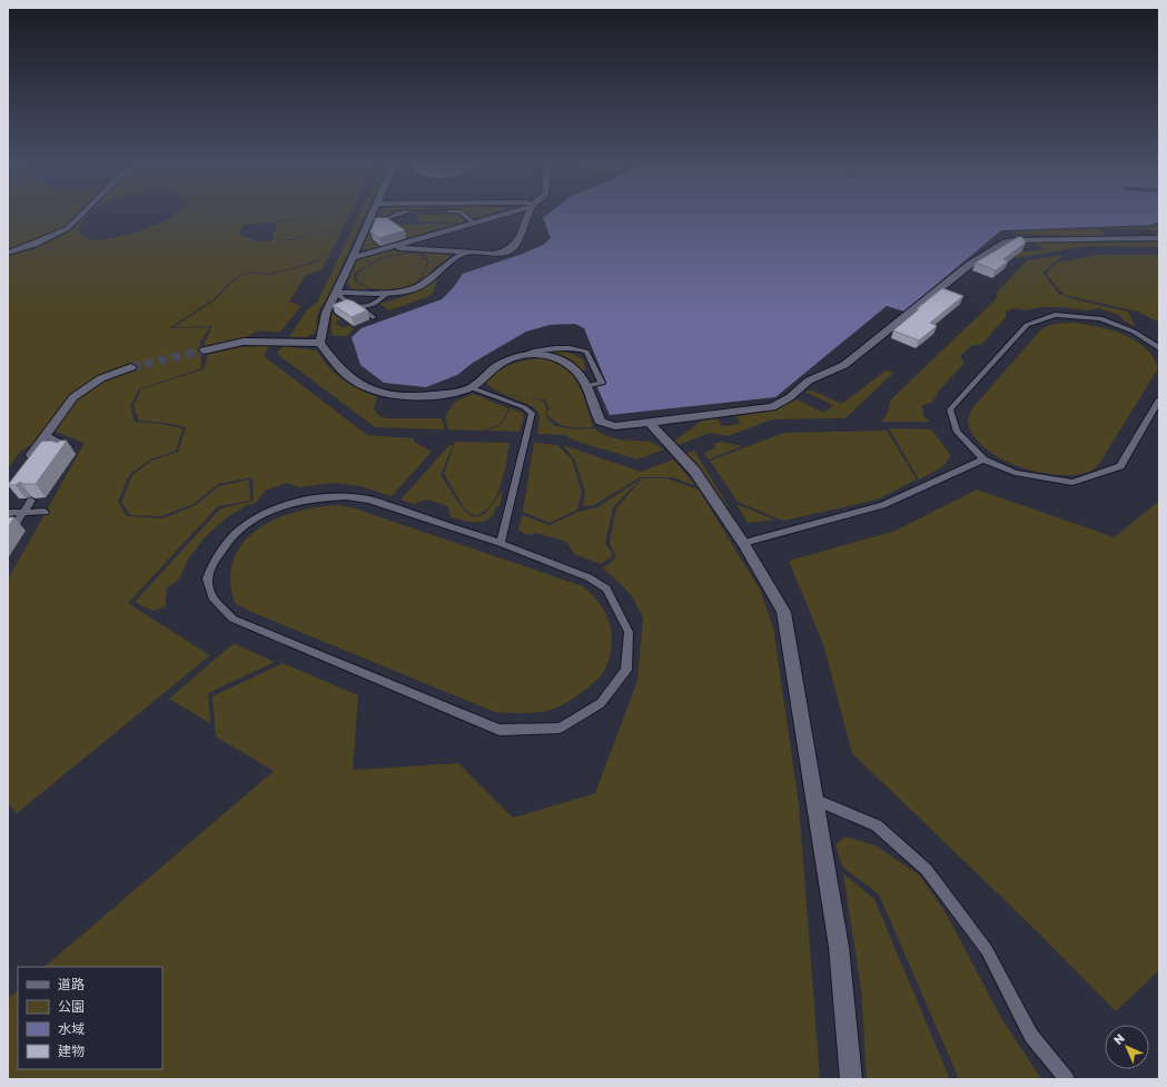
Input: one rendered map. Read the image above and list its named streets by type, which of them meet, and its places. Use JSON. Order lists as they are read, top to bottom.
{
  "legend": [
    "道路",
    "公園",
    "水域",
    "建物"
  ],
  "north": "top left"
}
